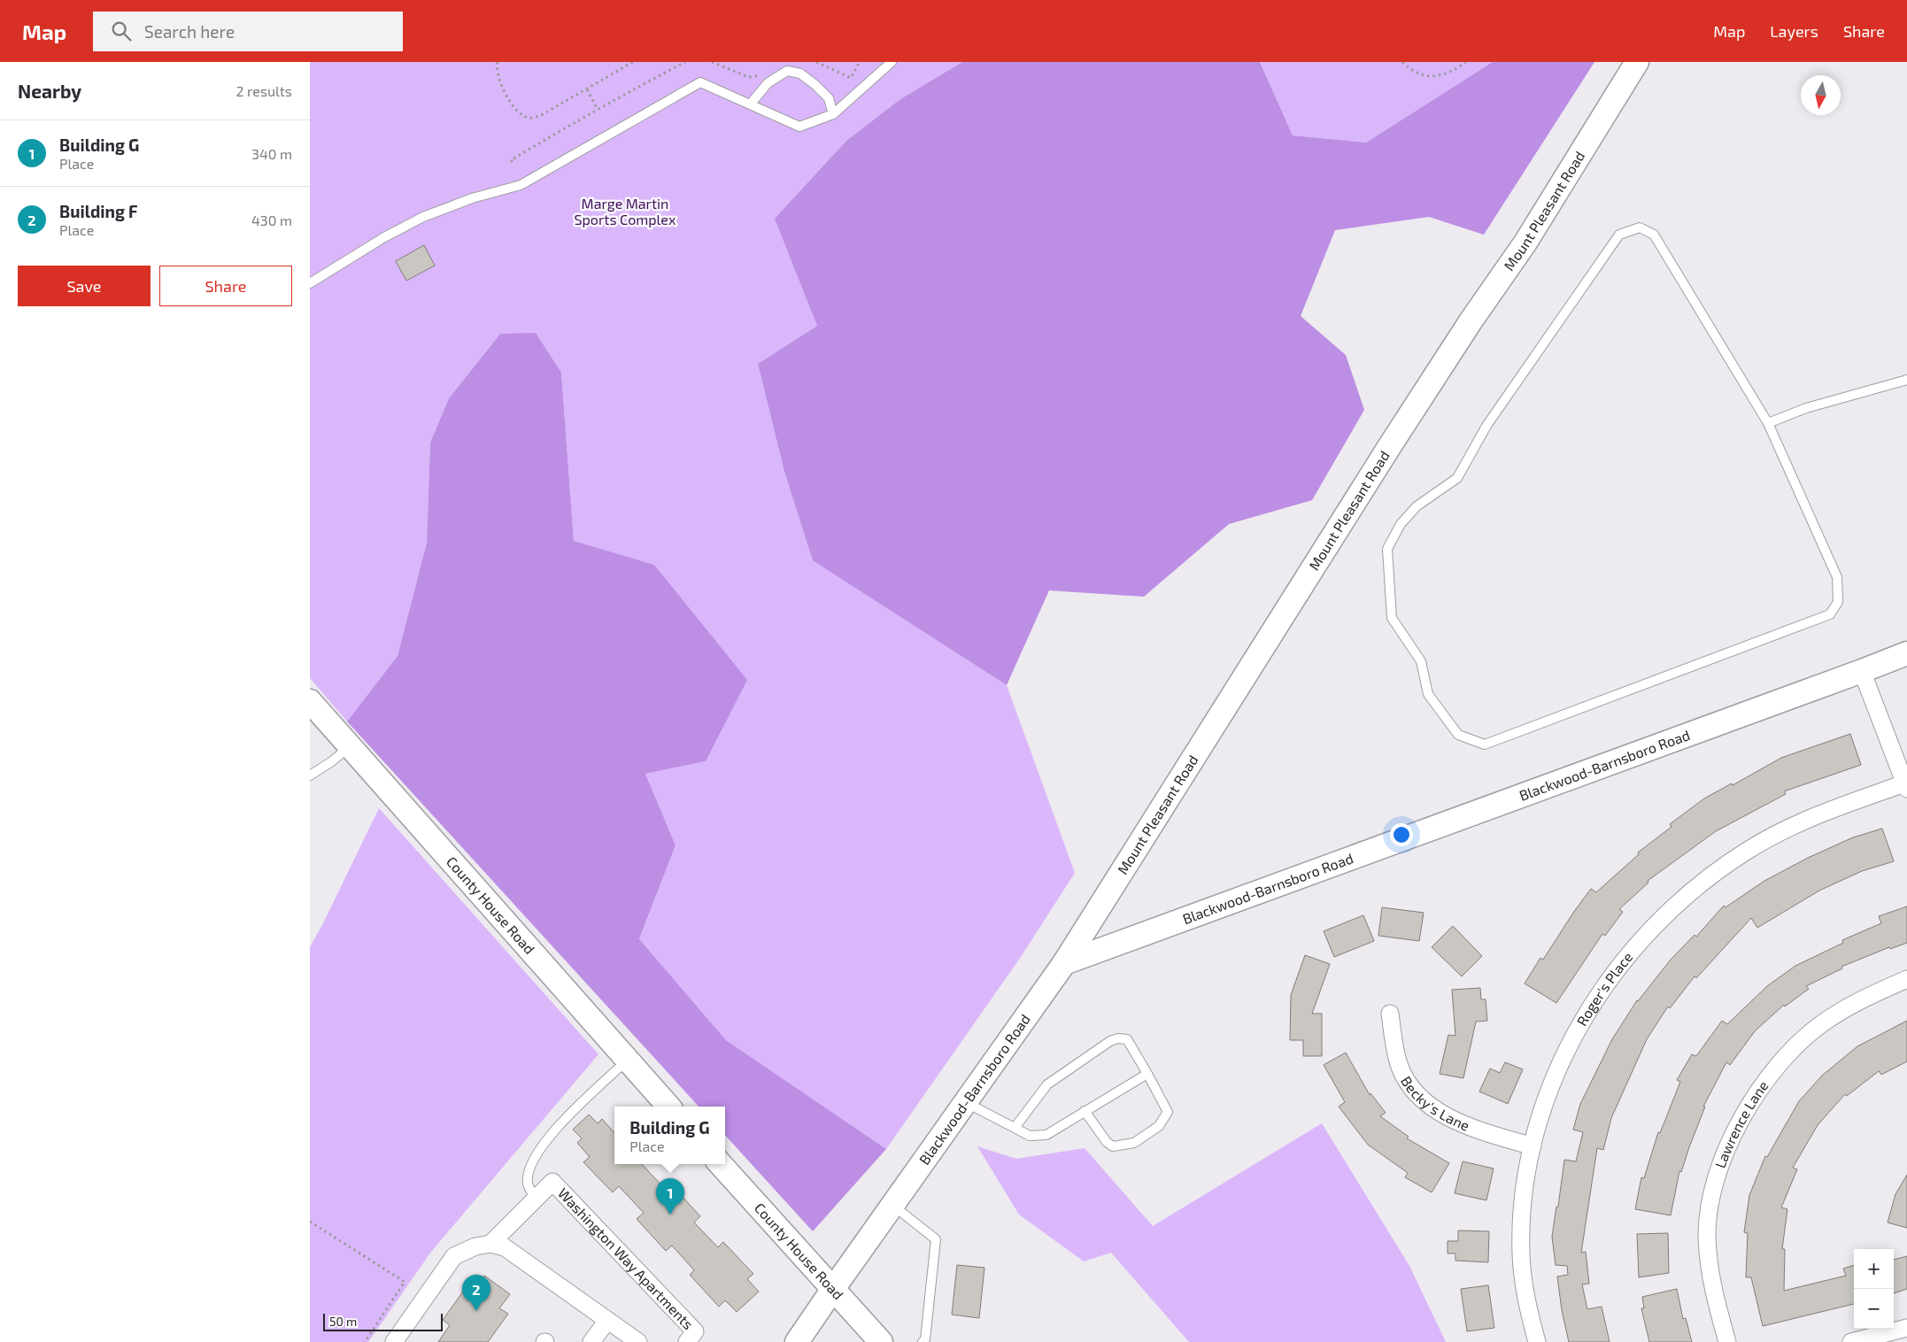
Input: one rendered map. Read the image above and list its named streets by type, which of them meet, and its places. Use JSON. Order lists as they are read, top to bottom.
{
  "streets": {
    "main road": ["Mount Pleasant Road", "Blackwood-Barnsboro Road", "County House Road"],
    "street": [
      "Roger's Place",
      "Becky's Lane",
      "Lawrence Lane",
      "Washington Way Apartments"
    ]
  },
  "crossings": [
    ["Mount Pleasant Road", "Blackwood-Barnsboro Road"],
    ["Blackwood-Barnsboro Road", "County House Road"],
    ["Roger's Place", "Becky's Lane"]
  ],
  "parks": ["Marge Martin Sports Complex"],
  "scale_bar": "50 m",
  "north": "bottom",
  "page": {
    "header": "Map",
    "search": "Search here",
    "nav": ["Map", "Layers", "Share"],
    "heading": ["Nearby", "2 results"],
    "list": [
      {
        "mark": "1",
        "name": "Building G",
        "note": "Place",
        "value": "340 m"
      },
      {
        "mark": "2",
        "name": "Building F",
        "note": "Place",
        "value": "430 m"
      }
    ],
    "buttons": ["Save", "Share"],
    "popup": ["Building G", "Place"],
    "pins": ["1", "2"],
    "map_buttons": ["+", "−"],
    "scale": "50 m"
  }
}
